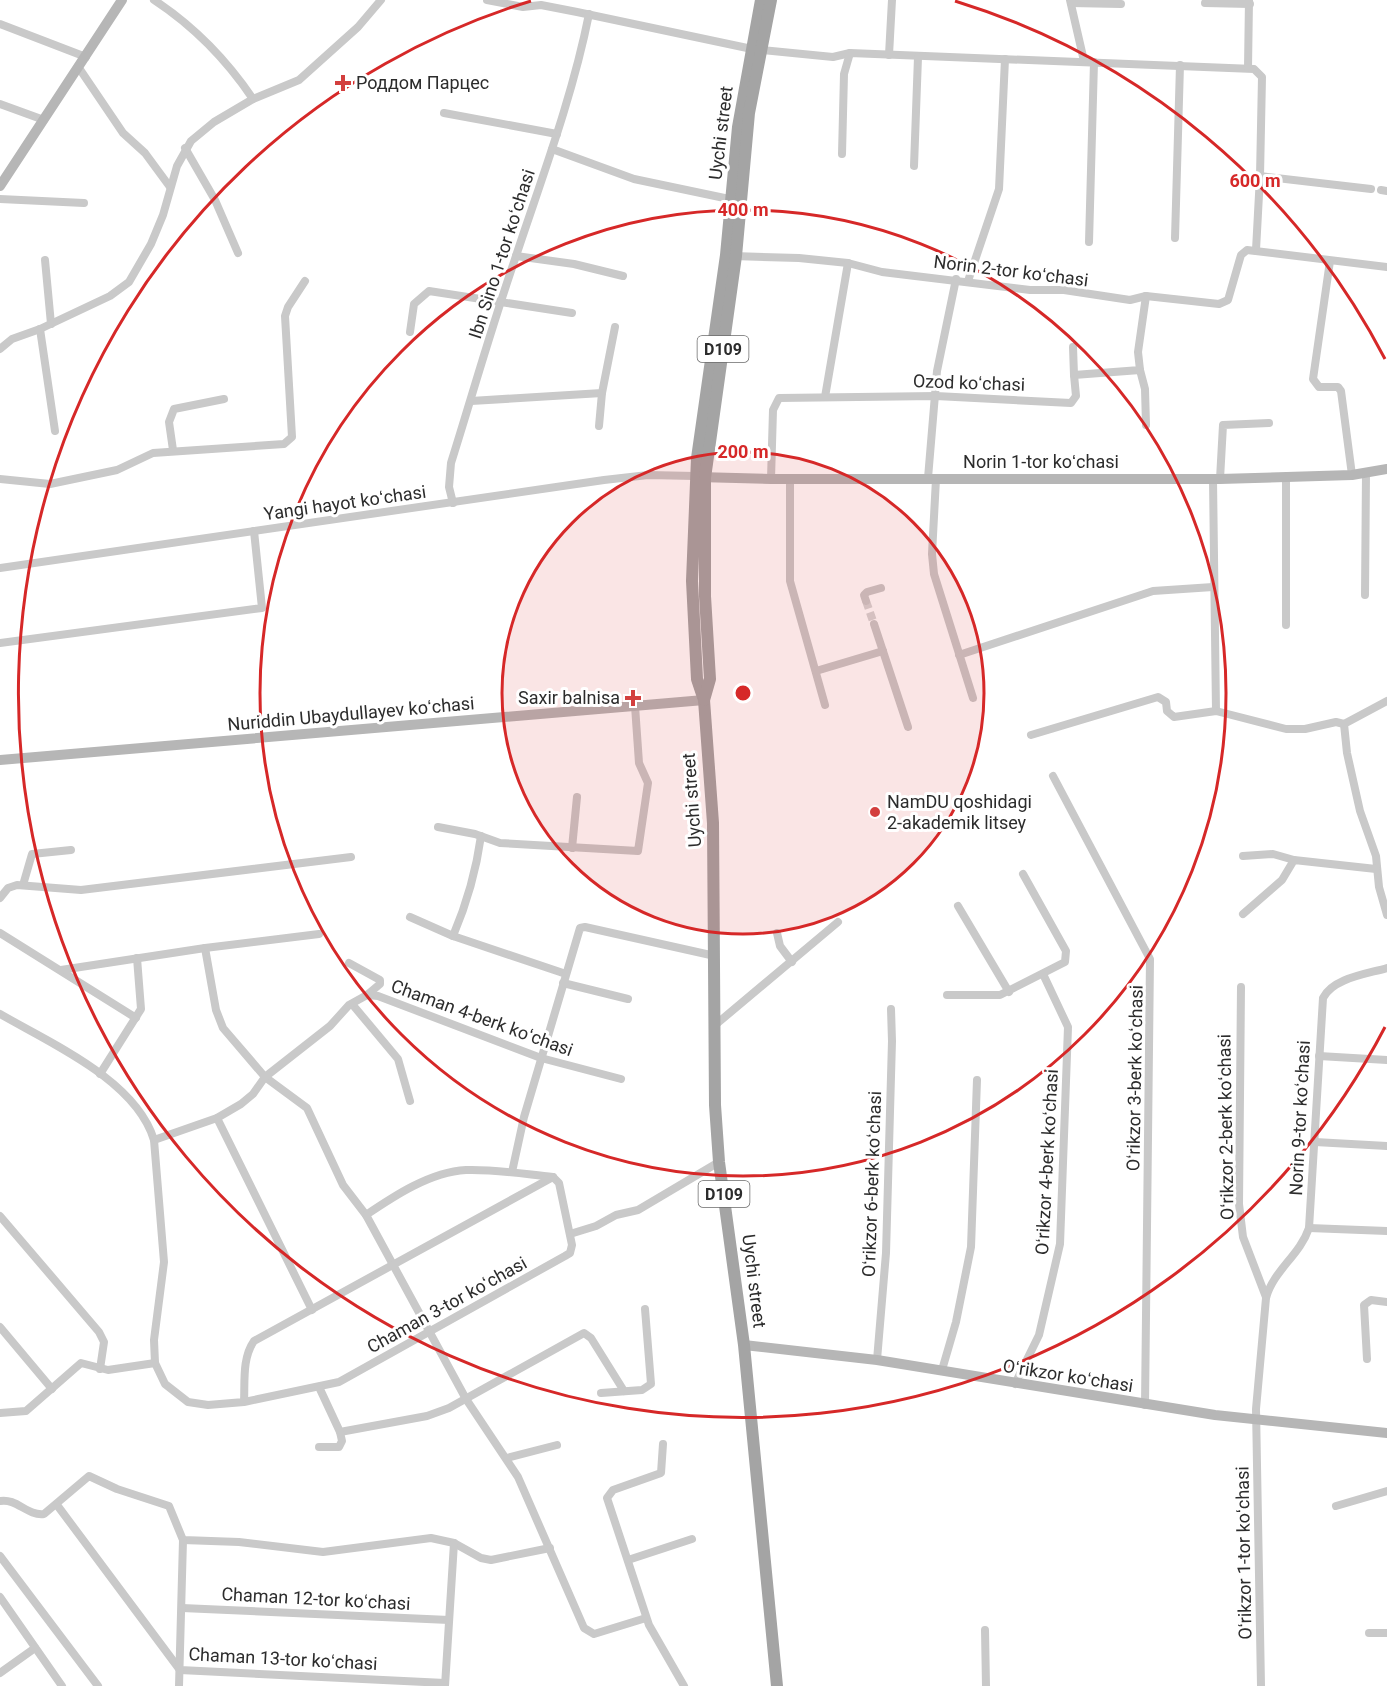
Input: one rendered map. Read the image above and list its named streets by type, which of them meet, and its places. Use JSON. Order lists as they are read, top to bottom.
{
  "streets": {
    "main road": [
      "Uychi street",
      "D109",
      "Norin 1-tor koʻchasi",
      "Nuriddin Ubaydullayev koʻchasi",
      "Oʻrikzor koʻchasi"
    ],
    "street": [
      "Ibn Sino 1-tor koʻchasi",
      "Norin 2-tor koʻchasi",
      "Ozod koʻchasi",
      "Yangi hayot koʻchasi",
      "Chaman 4-berk koʻchasi",
      "Oʻrikzor 3-berk koʻchasi",
      "Norin 9-tor koʻchasi",
      "Oʻrikzor 2-berk koʻchasi",
      "Oʻrikzor 4-berk koʻchasi",
      "Oʻrikzor 6-berk koʻchasi",
      "Chaman 3-tor koʻchasi",
      "Oʻrikzor 1-tor koʻchasi",
      "Chaman 12-tor koʻchasi",
      "Chaman 13-tor koʻchasi"
    ]
  },
  "crossings": [
    ["Uychi street", "Norin 2-tor koʻchasi"],
    ["Uychi street", "Norin 1-tor koʻchasi"],
    ["Uychi street", "Yangi hayot koʻchasi"],
    ["Uychi street", "Nuriddin Ubaydullayev koʻchasi"],
    ["Uychi street", "Oʻrikzor koʻchasi"],
    ["Ibn Sino 1-tor koʻchasi", "Yangi hayot koʻchasi"],
    ["Ozod koʻchasi", "Norin 1-tor koʻchasi"],
    ["Norin 1-tor koʻchasi", "Yangi hayot koʻchasi"],
    ["Oʻrikzor 3-berk koʻchasi", "Oʻrikzor koʻchasi"],
    ["Norin 9-tor koʻchasi", "Oʻrikzor 2-berk koʻchasi"],
    ["Norin 9-tor koʻchasi", "Oʻrikzor 1-tor koʻchasi"],
    ["Oʻrikzor 2-berk koʻchasi", "Oʻrikzor 1-tor koʻchasi"],
    ["Oʻrikzor 4-berk koʻchasi", "Oʻrikzor koʻchasi"],
    ["Oʻrikzor 6-berk koʻchasi", "Oʻrikzor koʻchasi"],
    ["Oʻrikzor koʻchasi", "Oʻrikzor 1-tor koʻchasi"]
  ],
  "places": {
    "health": ["Роддом Парцес", "Saxir balnisa"],
    "other": ["NamDU qoshidagi 2-akademik litsey"]
  },
  "rings": ["600 m", "400 m", "200 m"]
}
